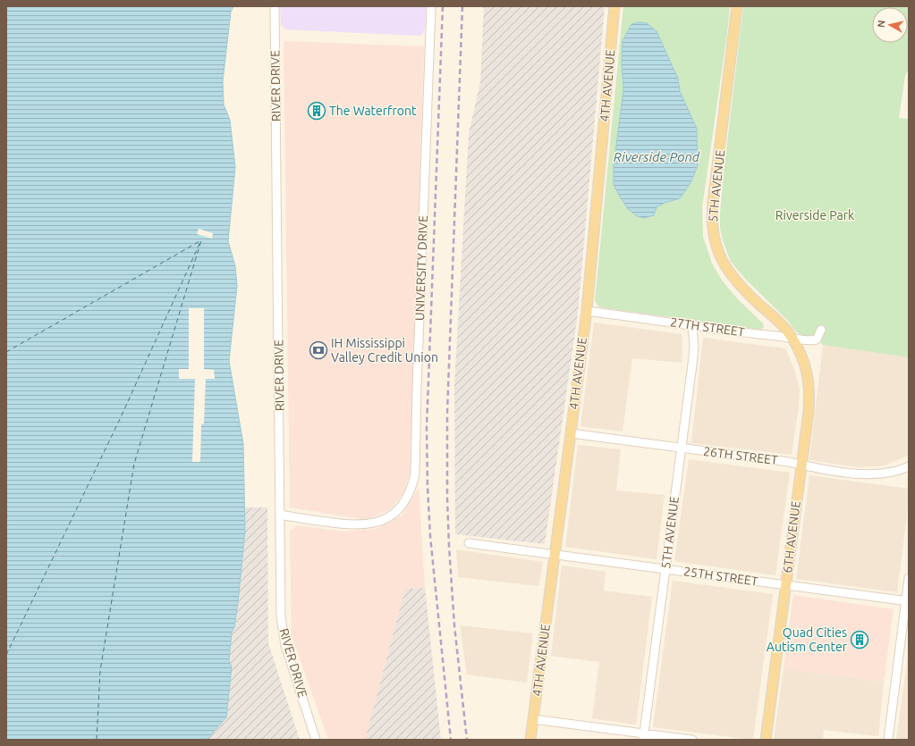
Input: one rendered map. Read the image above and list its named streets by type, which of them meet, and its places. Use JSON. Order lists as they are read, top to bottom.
{
  "streets": {
    "main road": ["4TH AVENUE", "5TH AVENUE", "6TH AVENUE"],
    "street": [
      "RIVER DRIVE",
      "UNIVERSITY DRIVE",
      "27TH STREET",
      "26TH STREET",
      "25TH STREET"
    ]
  },
  "crossings": [
    ["RIVER DRIVE", "UNIVERSITY DRIVE"],
    ["4TH AVENUE", "27TH STREET"],
    ["4TH AVENUE", "26TH STREET"],
    ["4TH AVENUE", "25TH STREET"],
    ["5TH AVENUE", "27TH STREET"],
    ["5TH AVENUE", "26TH STREET"],
    ["5TH AVENUE", "6TH AVENUE"],
    ["5TH AVENUE", "25TH STREET"],
    ["27TH STREET", "6TH AVENUE"],
    ["26TH STREET", "6TH AVENUE"],
    ["6TH AVENUE", "25TH STREET"]
  ],
  "water": ["Riverside Pond"],
  "parks": ["Riverside Park"],
  "places": {
    "building": ["The Waterfront", "Quad Cities Autism Center"],
    "bank": ["IH Mississippi Valley Credit Union"]
  },
  "north": "left"
}
